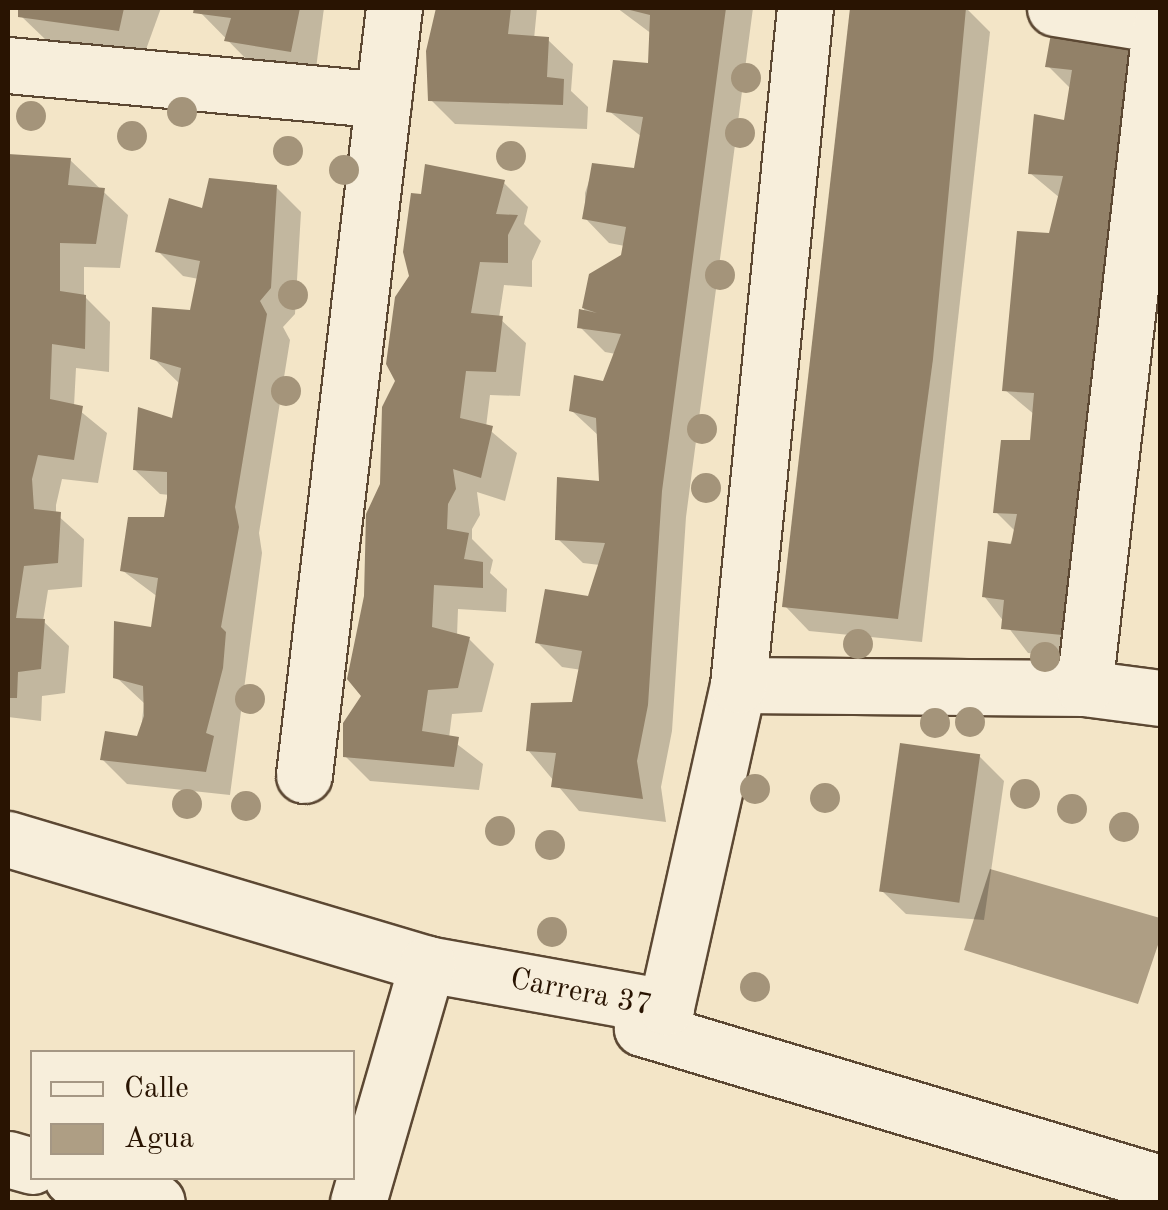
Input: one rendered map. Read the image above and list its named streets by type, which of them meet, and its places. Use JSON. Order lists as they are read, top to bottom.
{
  "streets": {
    "street": ["Carrera 37"]
  },
  "legend": ["Calle", "Agua"]
}
